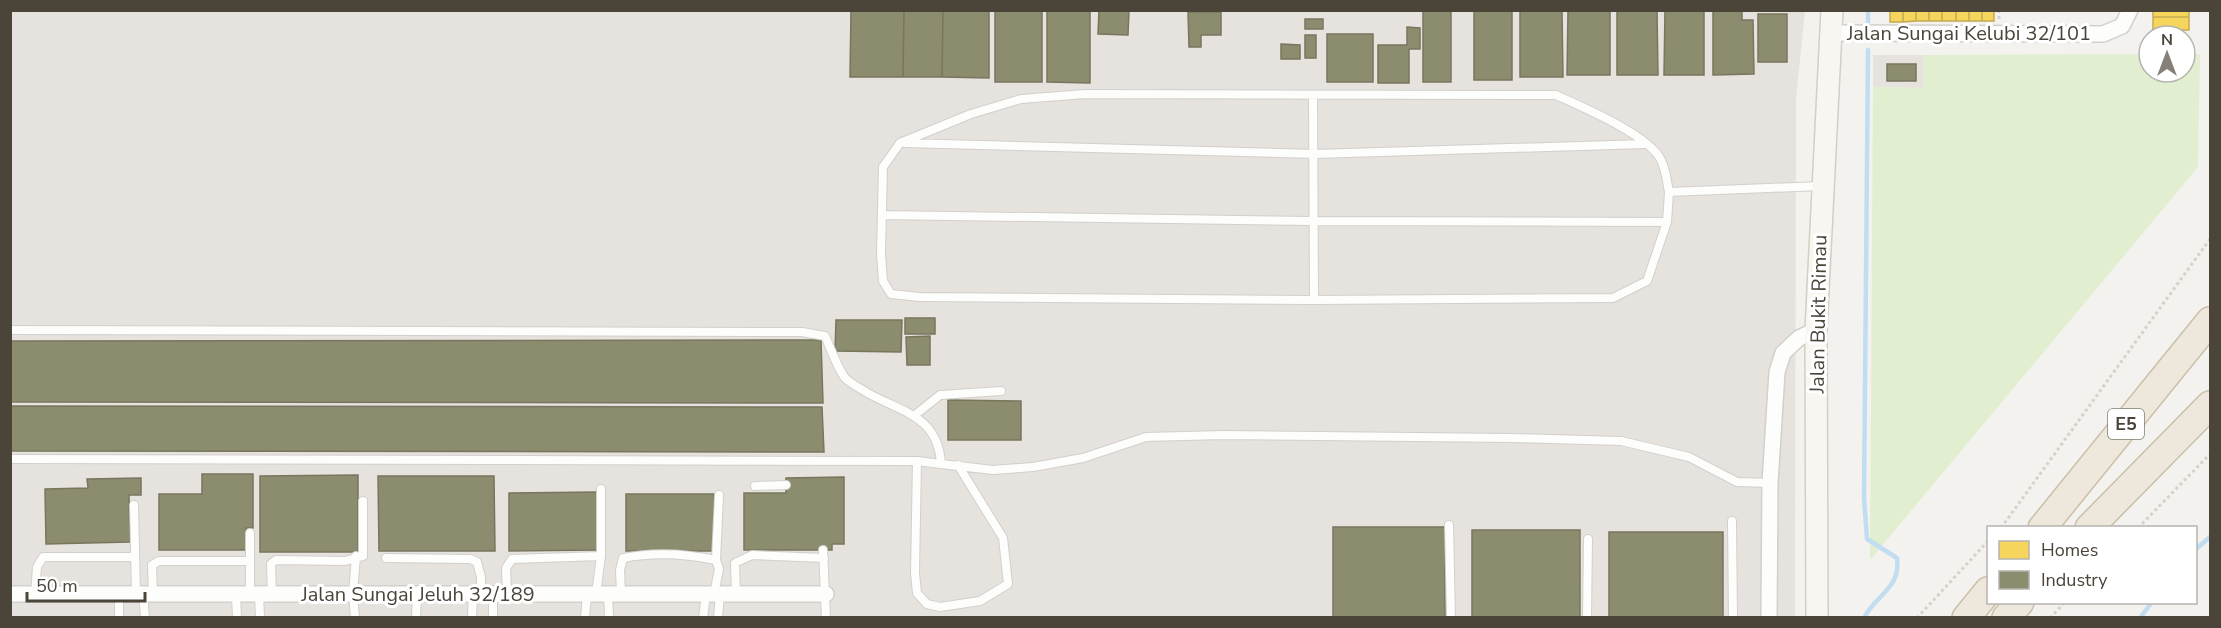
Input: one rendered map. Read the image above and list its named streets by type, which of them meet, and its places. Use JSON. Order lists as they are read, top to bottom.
{
  "streets": {
    "highway": ["E5"],
    "street": ["Jalan Sungai Kelubi 32/101", "Jalan Bukit Rimau", "Jalan Sungai Jeluh 32/189"]
  },
  "crossings": [
    ["Jalan Sungai Kelubi 32/101", "Jalan Bukit Rimau"]
  ],
  "legend": ["Homes", "Industry"],
  "scale_bar": "50 m",
  "north": "top"
}
